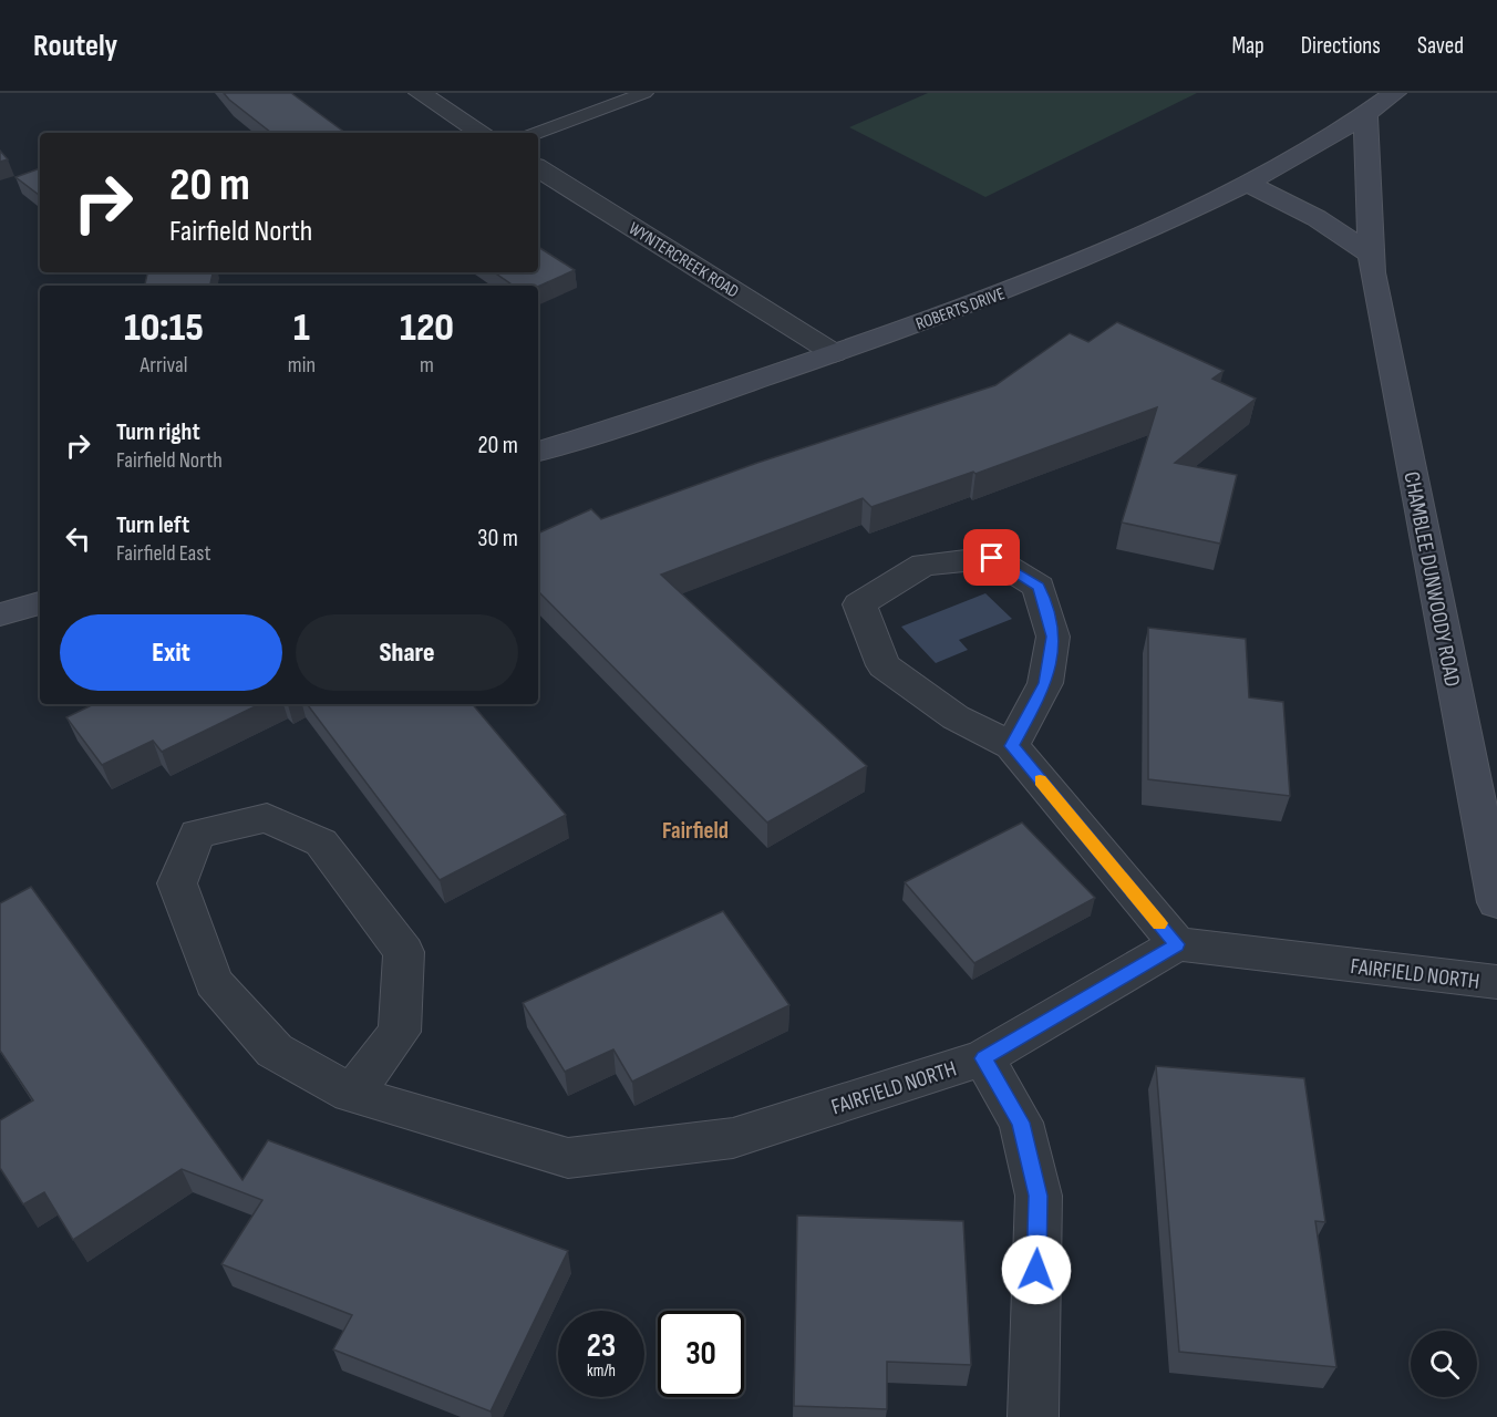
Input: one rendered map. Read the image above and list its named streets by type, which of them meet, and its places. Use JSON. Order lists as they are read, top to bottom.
{
  "streets": {
    "street": [
      "WYNTERCREEK ROAD",
      "ROBERTS DRIVE",
      "CHAMBLEE DUNWOODY ROAD",
      "FAIRFIELD NORTH"
    ]
  },
  "crossings": [
    ["WYNTERCREEK ROAD", "ROBERTS DRIVE"],
    ["ROBERTS DRIVE", "CHAMBLEE DUNWOODY ROAD"]
  ],
  "districts": ["Fairfield"],
  "page": {
    "header": "Routely",
    "nav": ["Map", "Directions", "Saved"],
    "turn": ["20 m", "Fairfield North"],
    "eta": [
      "10:15",
      "Arrival",
      "1",
      "min",
      "120",
      "m"
    ],
    "list": [
      {
        "name": "Turn right",
        "note": "Fairfield North",
        "value": "20 m"
      },
      {
        "name": "Turn left",
        "note": "Fairfield East",
        "value": "30 m"
      }
    ],
    "buttons": ["Exit", "Share"],
    "speed": "23 km/h",
    "limit": "30"
  }
}
